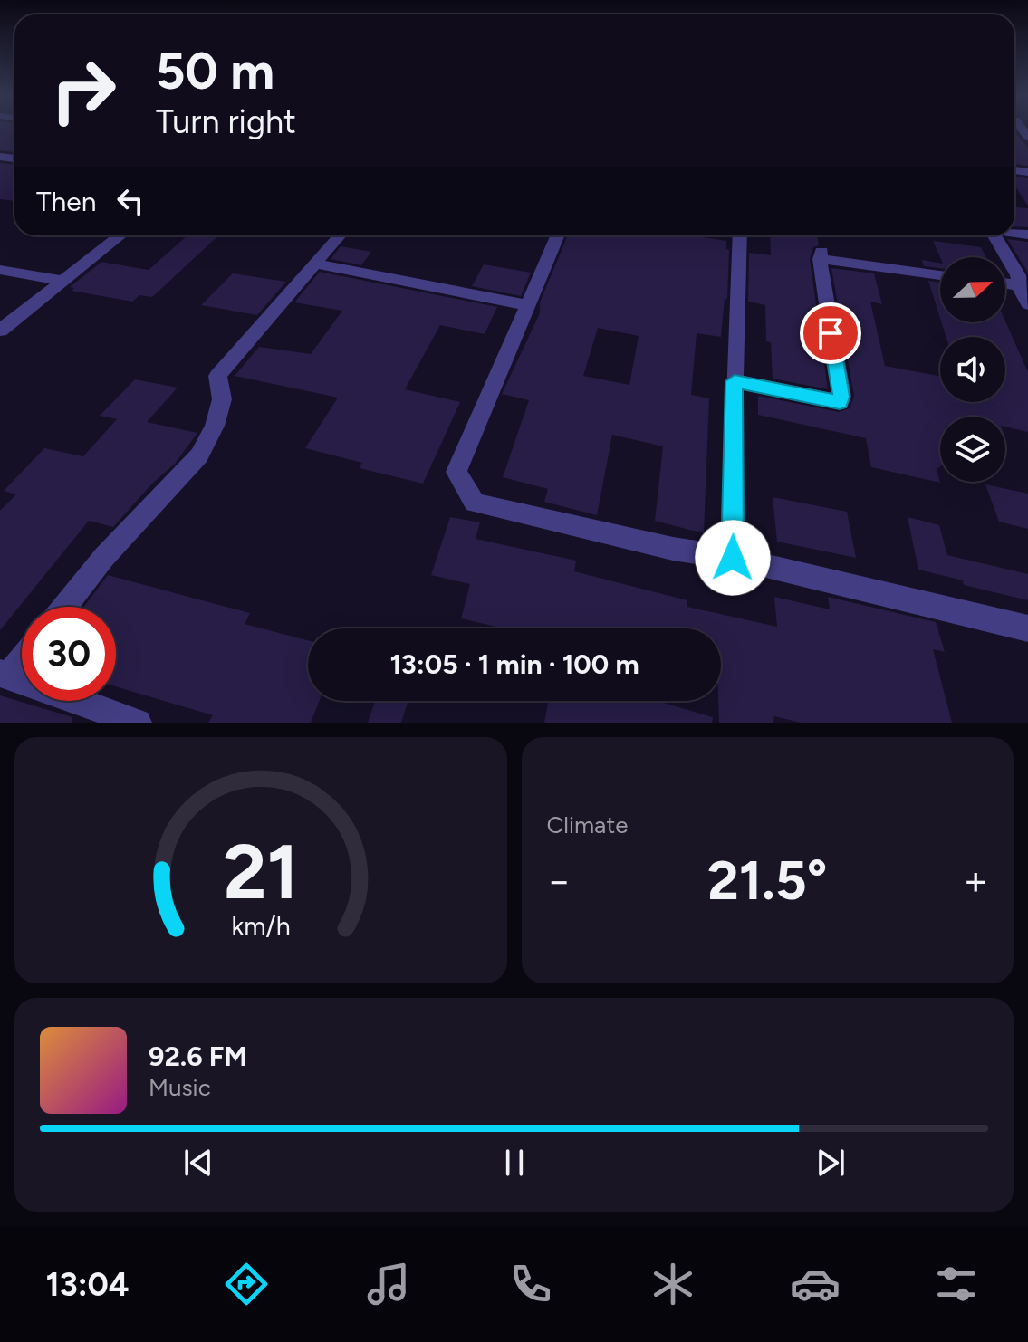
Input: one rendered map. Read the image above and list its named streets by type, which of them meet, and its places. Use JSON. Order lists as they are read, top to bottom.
{
  "north": "right",
  "page": {
    "turn": ["50 m", "Turn right"],
    "then": "Then",
    "limit": "30",
    "trip": "13:05 · 1 min · 100 m",
    "tile": "Climate",
    "heat": ["−", "21.5°", "+"],
    "song": ["92.6 FM", "Music"],
    "tabs": "13:04",
    "gauge": ["21", "km/h"]
  }
}
